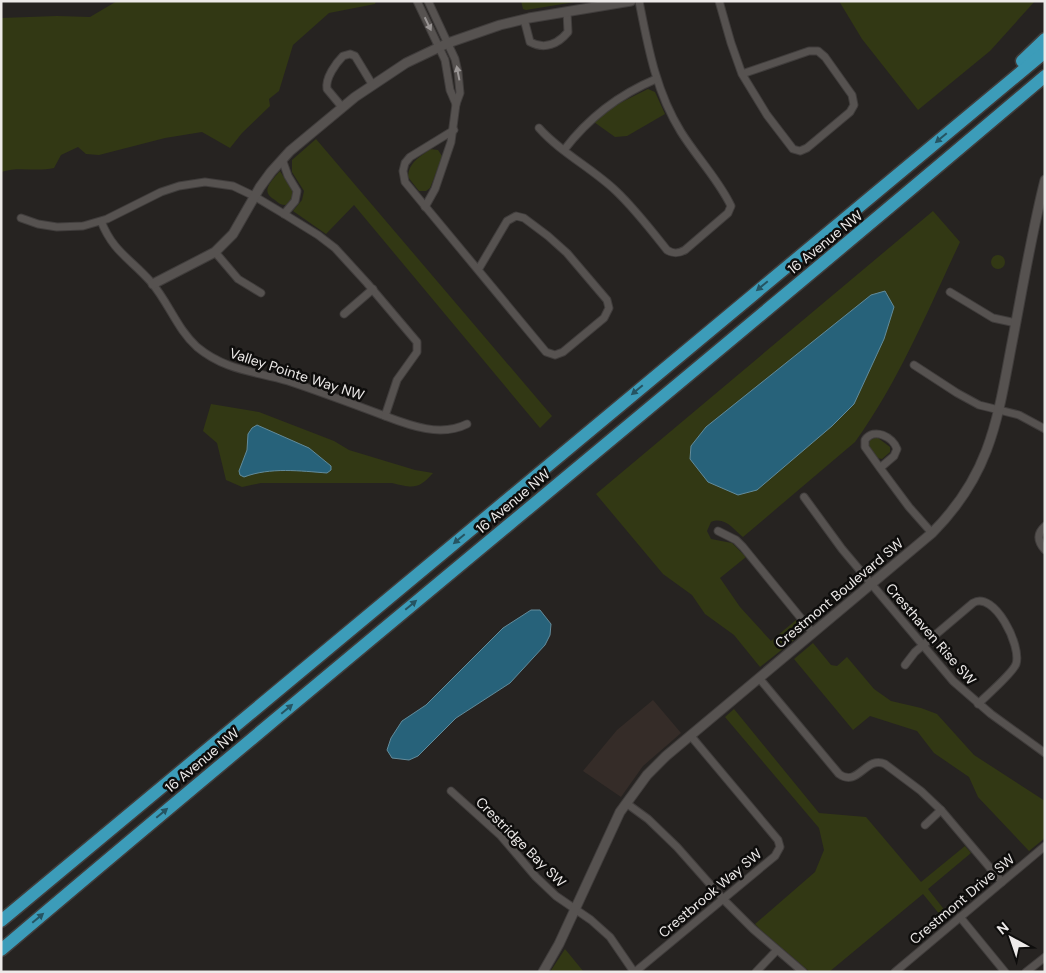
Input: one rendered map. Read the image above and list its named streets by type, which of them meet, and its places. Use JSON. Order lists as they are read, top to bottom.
{
  "streets": {
    "highway": ["16 Avenue NW"],
    "street": [
      "Valley Pointe Way NW",
      "Crestmont Boulevard SW",
      "Cresthaven Rise SW",
      "Crestridge Bay SW",
      "Crestbrook Way SW",
      "Crestmont Drive SW"
    ]
  },
  "crossings": [
    ["Crestmont Boulevard SW", "Cresthaven Rise SW"],
    ["Crestmont Boulevard SW", "Crestridge Bay SW"],
    ["Crestmont Boulevard SW", "Crestbrook Way SW"],
    ["Crestridge Bay SW", "Crestbrook Way SW"]
  ],
  "north": "top left"
}
